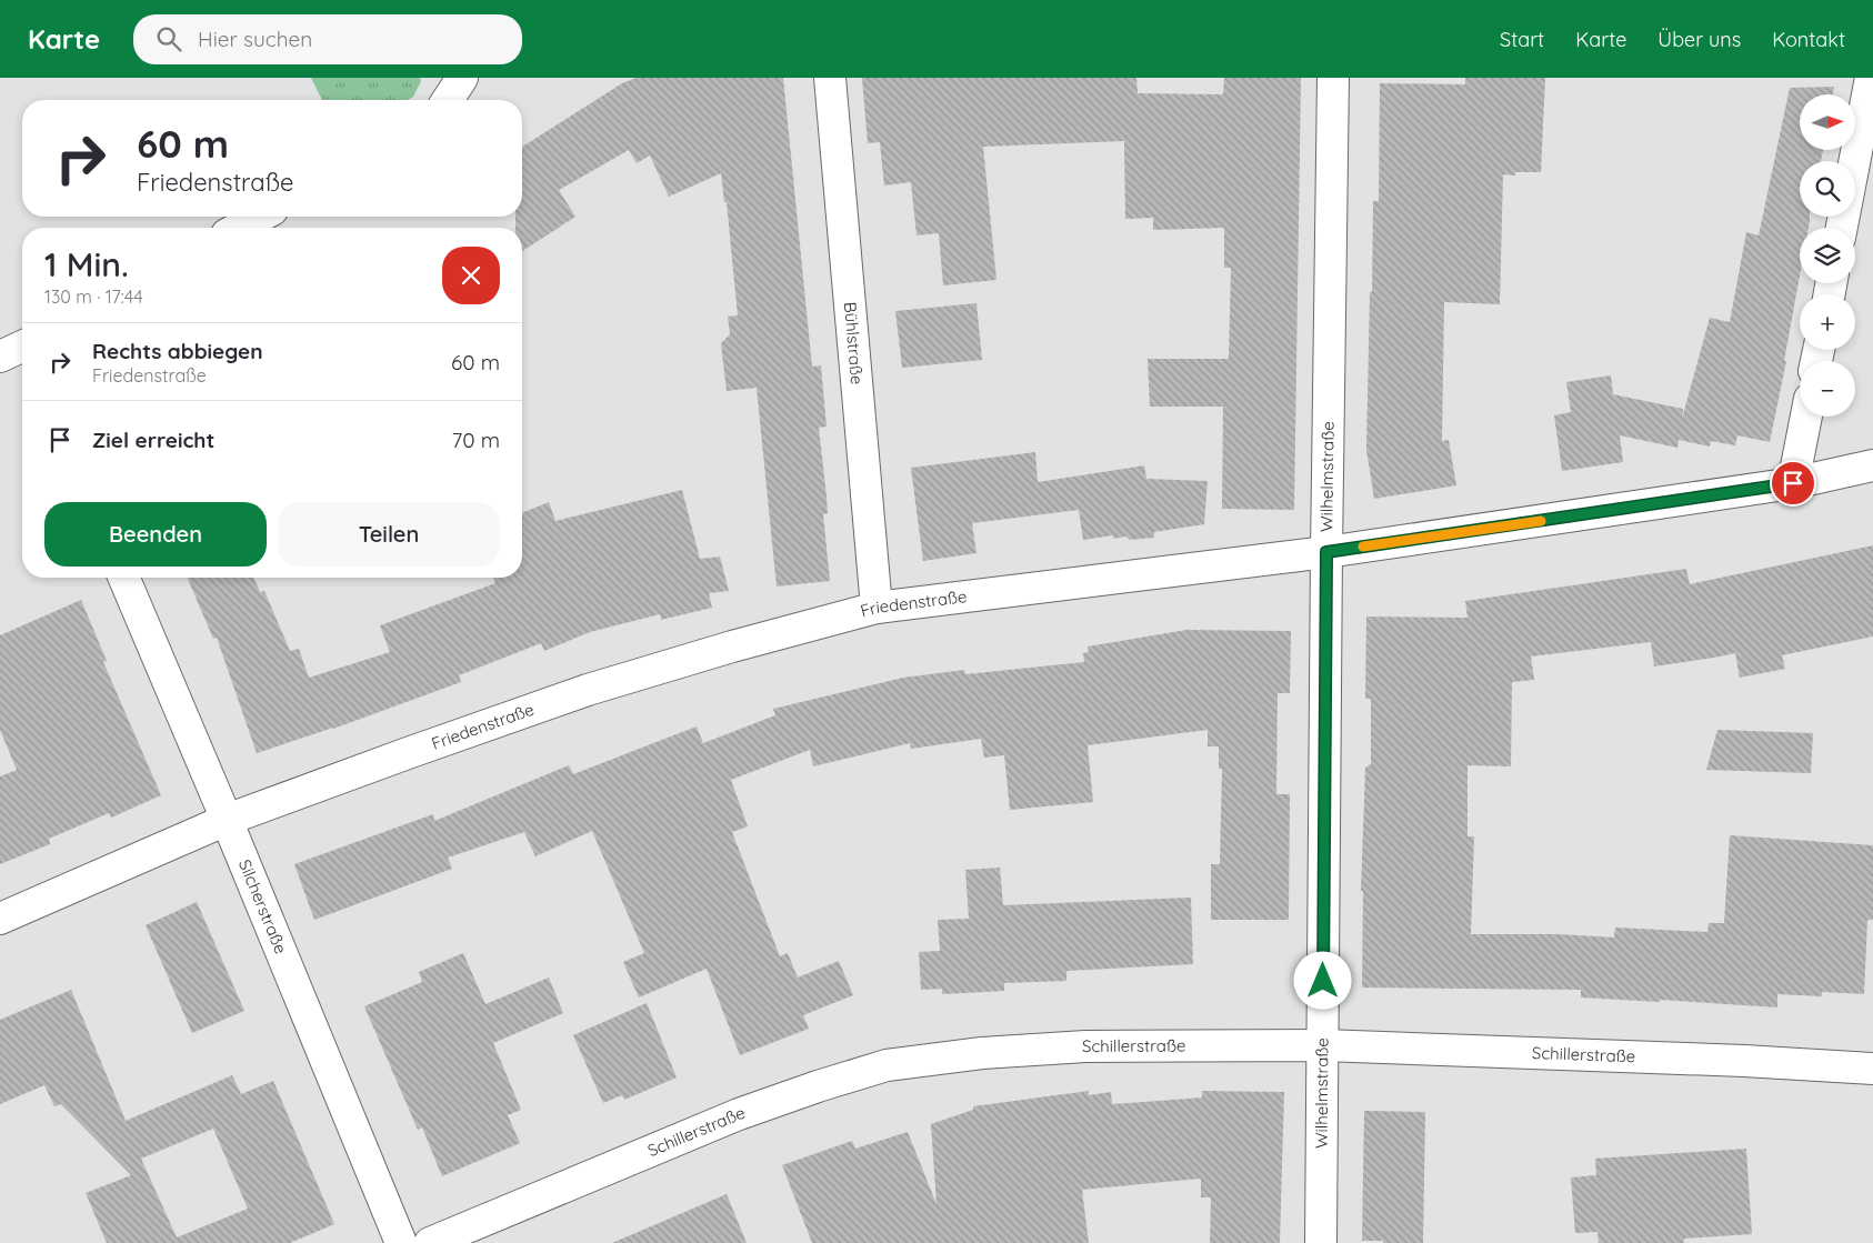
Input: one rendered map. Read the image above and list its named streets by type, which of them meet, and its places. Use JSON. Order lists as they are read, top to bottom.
{
  "streets": {
    "street": [
      "Bühlstraße",
      "Wilhelmstraße",
      "Friedenstraße",
      "Silcherstraße",
      "Schillerstraße"
    ]
  },
  "crossings": [
    ["Bühlstraße", "Friedenstraße"],
    ["Wilhelmstraße", "Friedenstraße"],
    ["Wilhelmstraße", "Schillerstraße"],
    ["Friedenstraße", "Silcherstraße"]
  ],
  "north": "right",
  "page": {
    "header": "Karte",
    "search": "Hier suchen",
    "nav": [
      "Start",
      "Karte",
      "Über uns",
      "Kontakt"
    ],
    "map_buttons": ["+", "−"],
    "turn": ["60 m", "Friedenstraße"],
    "heading": ["1 Min.", "130 m · 17:44"],
    "list": [
      {
        "name": "Rechts abbiegen",
        "note": "Friedenstraße",
        "value": "60 m"
      },
      {
        "name": "Ziel erreicht",
        "value": "70 m"
      }
    ],
    "buttons": ["Beenden", "Teilen"]
  }
}
